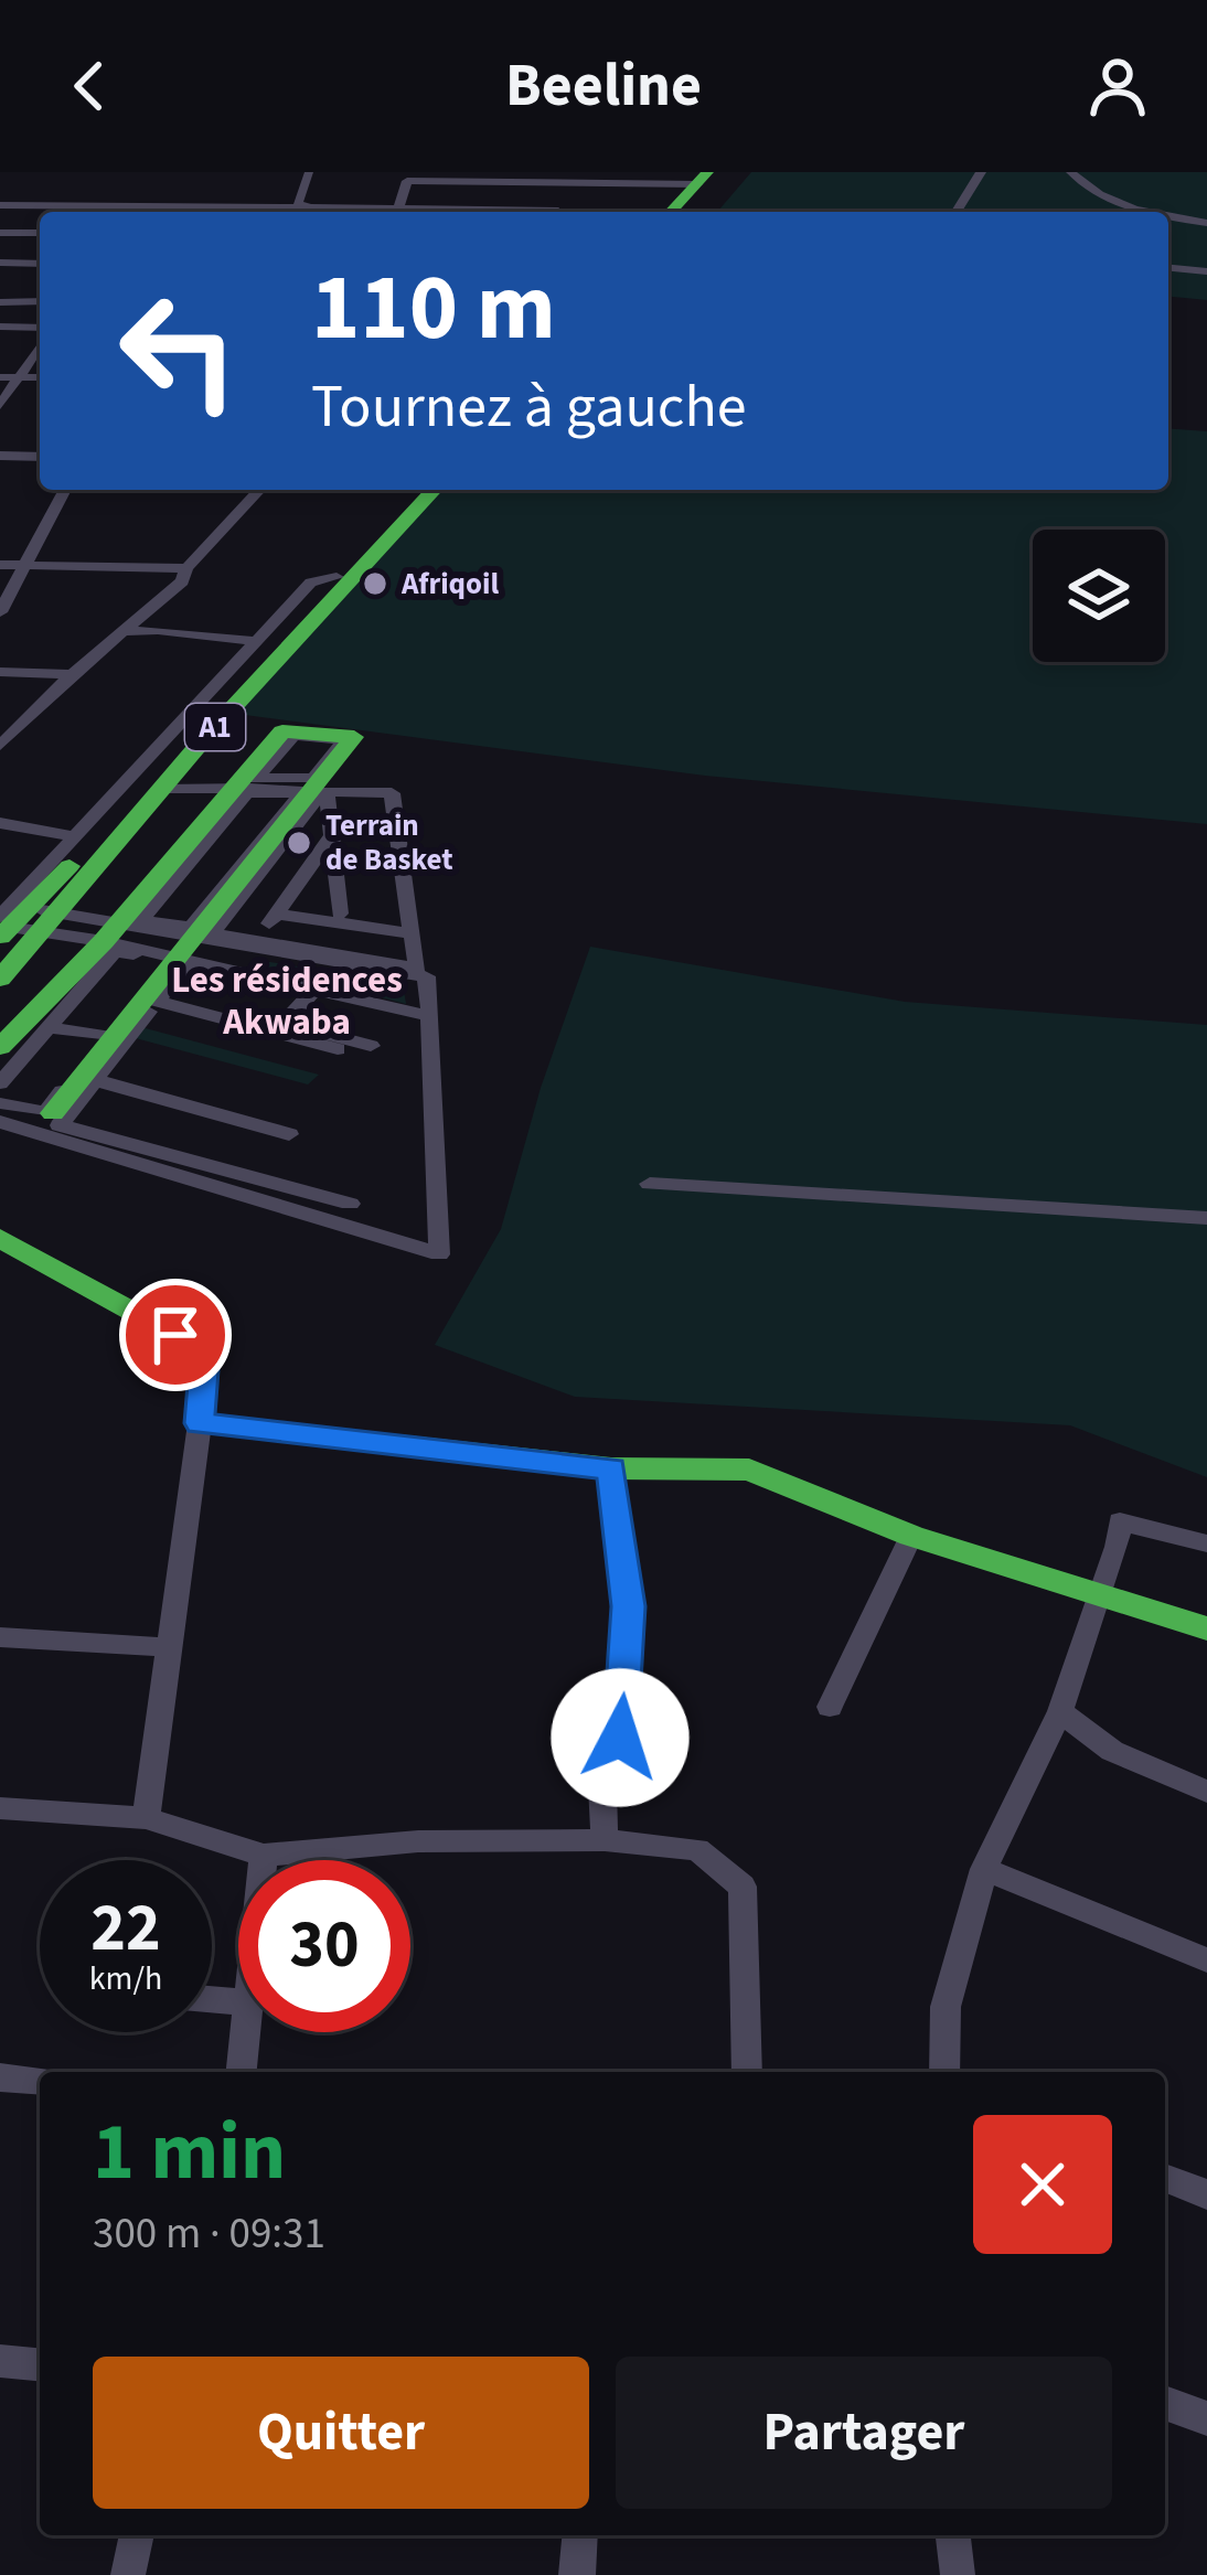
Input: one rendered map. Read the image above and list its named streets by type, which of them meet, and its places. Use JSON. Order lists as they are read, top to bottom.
{
  "streets": {
    "main road": ["A1"]
  },
  "districts": ["Les résidences Akwaba"],
  "places": ["Afriqoil", "Terrain de Basket"],
  "page": {
    "header": "Beeline",
    "turn": ["110 m", "Tournez à gauche"],
    "speed": "22 km/h",
    "limit": "30",
    "heading": ["1 min", "300 m · 09:31"],
    "buttons": ["Quitter", "Partager"]
  }
}
